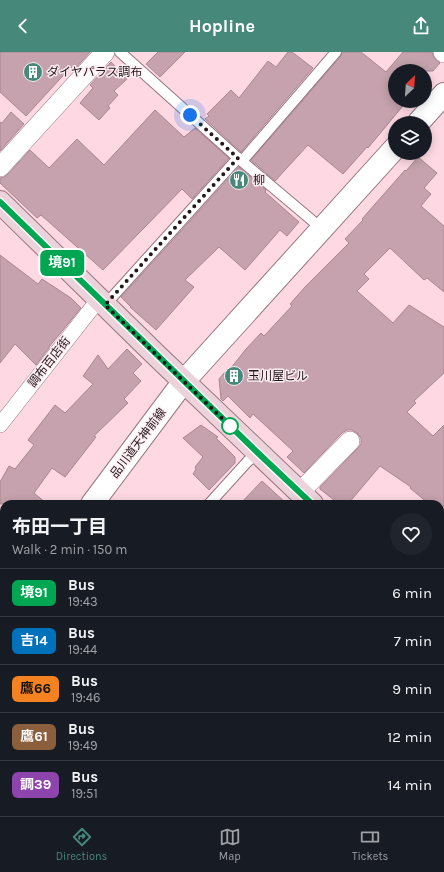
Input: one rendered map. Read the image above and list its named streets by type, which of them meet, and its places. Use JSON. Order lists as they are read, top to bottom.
{
  "streets": {
    "street": ["調布百店街", "品川道天神前線"]
  },
  "places": {
    "building": ["ダイヤパラス調布", "玉川屋ビル"],
    "restaurant": ["柳"]
  },
  "lines": ["bus line 境91"],
  "north": "top right",
  "page": {
    "header": "Hopline",
    "on_map": "境91",
    "heading": ["布田一丁目", "Walk · 2 min · 150 m"],
    "list": [
      {
        "mark": "境91",
        "name": "Bus",
        "note": "19:43",
        "value": "6 min"
      },
      {
        "mark": "吉14",
        "name": "Bus",
        "note": "19:44",
        "value": "7 min"
      },
      {
        "mark": "鷹66",
        "name": "Bus",
        "note": "19:46",
        "value": "9 min"
      },
      {
        "mark": "鷹61",
        "name": "Bus",
        "note": "19:49",
        "value": "12 min"
      },
      {
        "mark": "調39",
        "name": "Bus",
        "note": "19:51",
        "value": "14 min"
      }
    ],
    "tabs": ["Directions", "Map", "Tickets"]
  }
}
